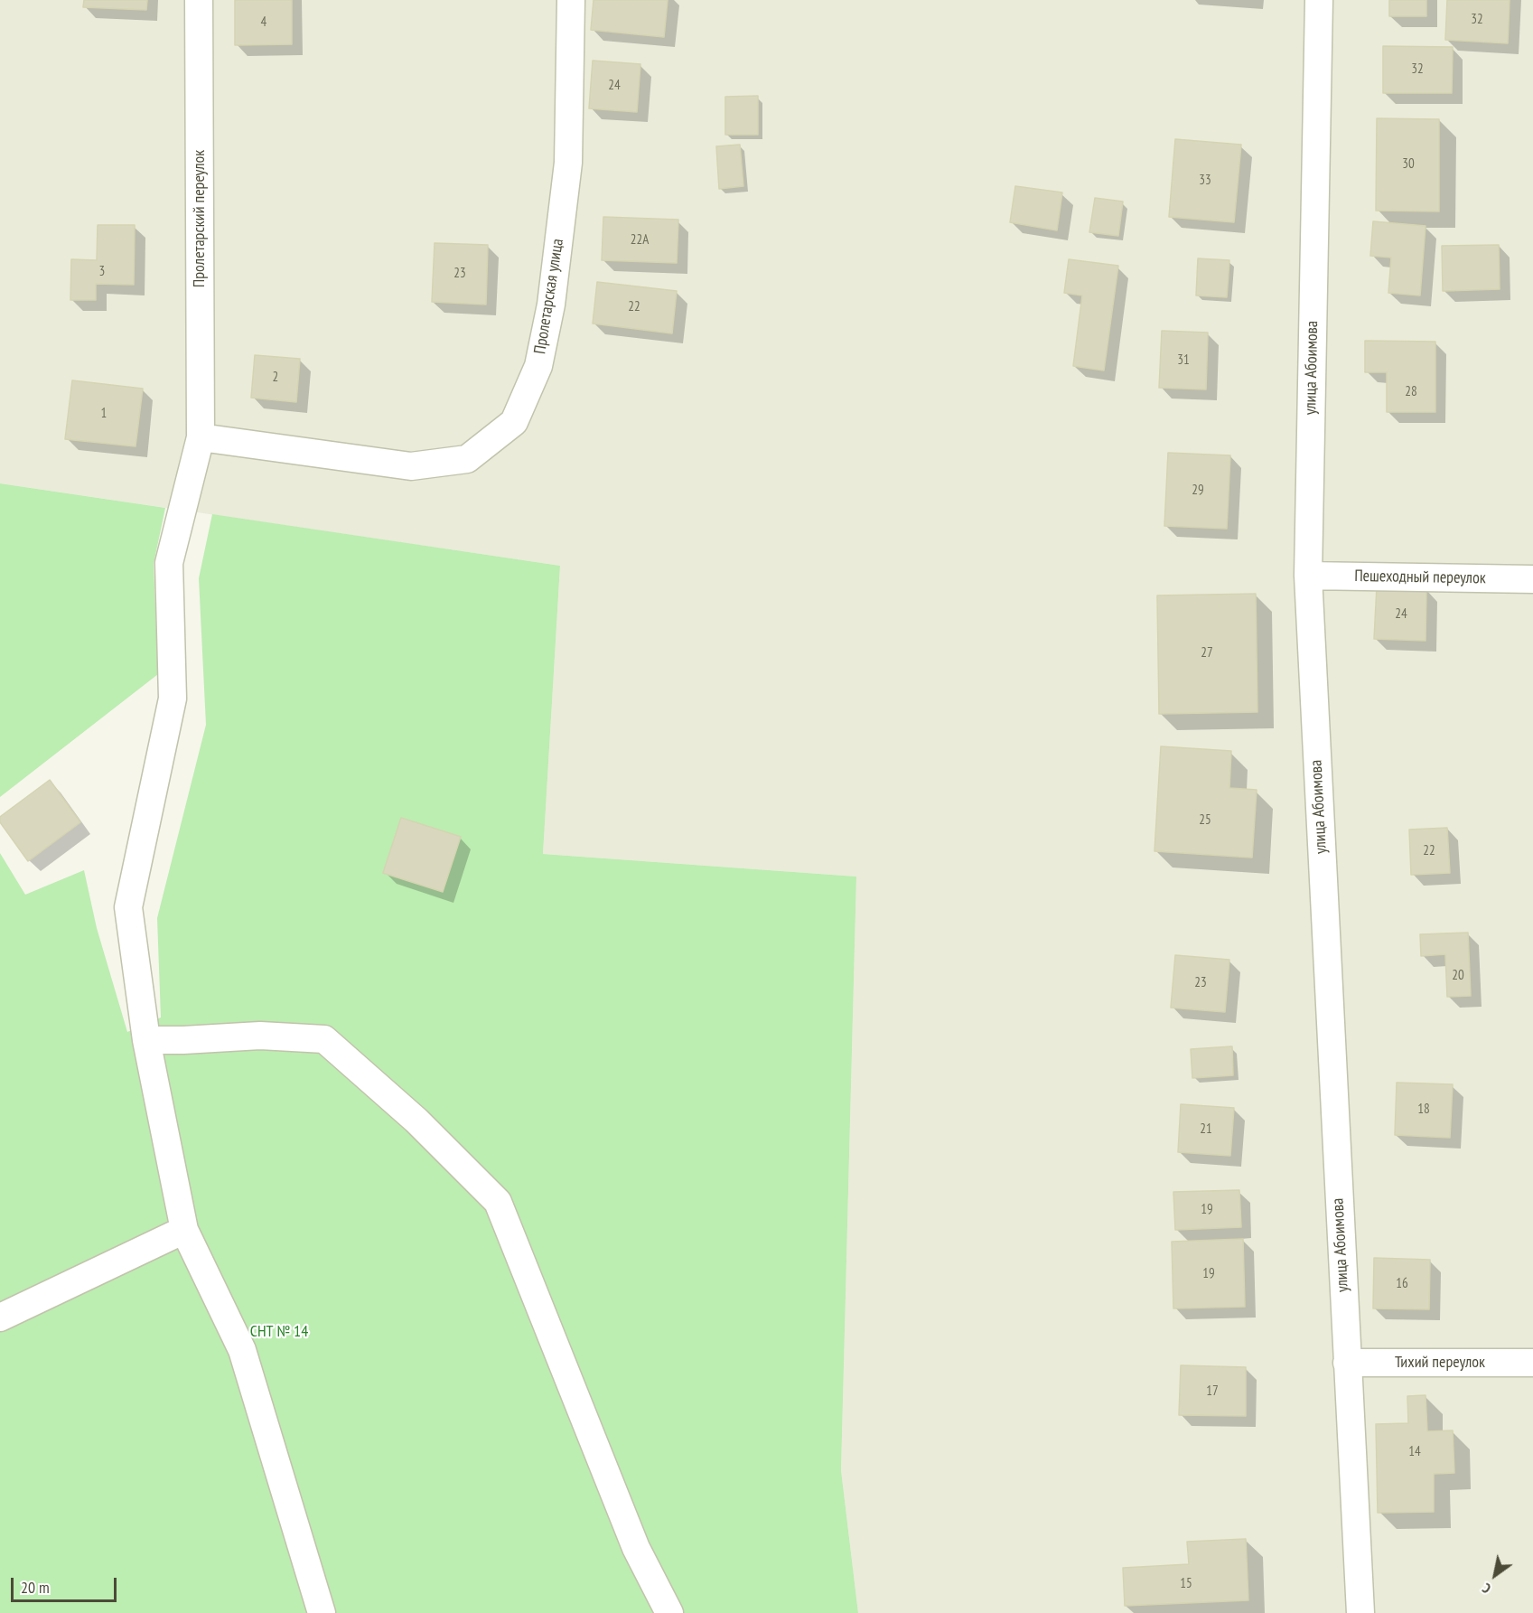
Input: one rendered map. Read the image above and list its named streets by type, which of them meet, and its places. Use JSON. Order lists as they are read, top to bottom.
{
  "streets": {
    "street": [
      "Пролетарский переулок",
      "Пролетарская улица",
      "улица Абоимова",
      "Пешеходный переулок",
      "Тихий переулок"
    ]
  },
  "crossings": [
    ["Пролетарский переулок", "Пролетарская улица"],
    ["улица Абоимова", "Пешеходный переулок"],
    ["улица Абоимова", "Тихий переулок"]
  ],
  "parks": ["СНТ № 14"],
  "house_numbers": [
    "32",
    "4",
    "32",
    "24",
    "30",
    "33",
    "22А",
    "3",
    "23",
    "22",
    "31",
    "2",
    "28",
    "1",
    "29",
    "24",
    "27",
    "25",
    "22",
    "20",
    "23",
    "18",
    "21",
    "19",
    "19",
    "16",
    "17",
    "14",
    "15"
  ],
  "scale_bar": "20 m",
  "north": "bottom left"
}
